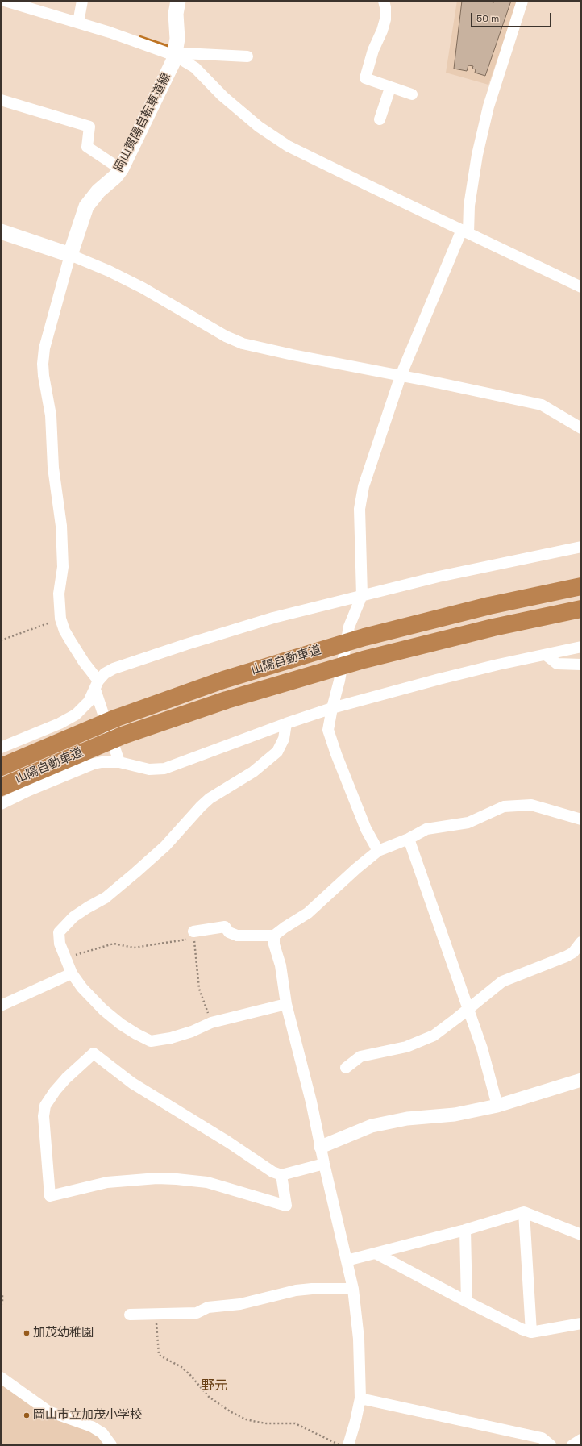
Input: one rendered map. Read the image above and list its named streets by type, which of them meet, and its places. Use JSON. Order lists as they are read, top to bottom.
{
  "streets": {
    "highway": ["山陽自動車道"],
    "main road": ["岡山賀陽自転車道線"]
  },
  "districts": ["野元"],
  "places": ["加茂幼稚園", "岡山市立加茂小学校"],
  "scale_bar": "50 m"
}
